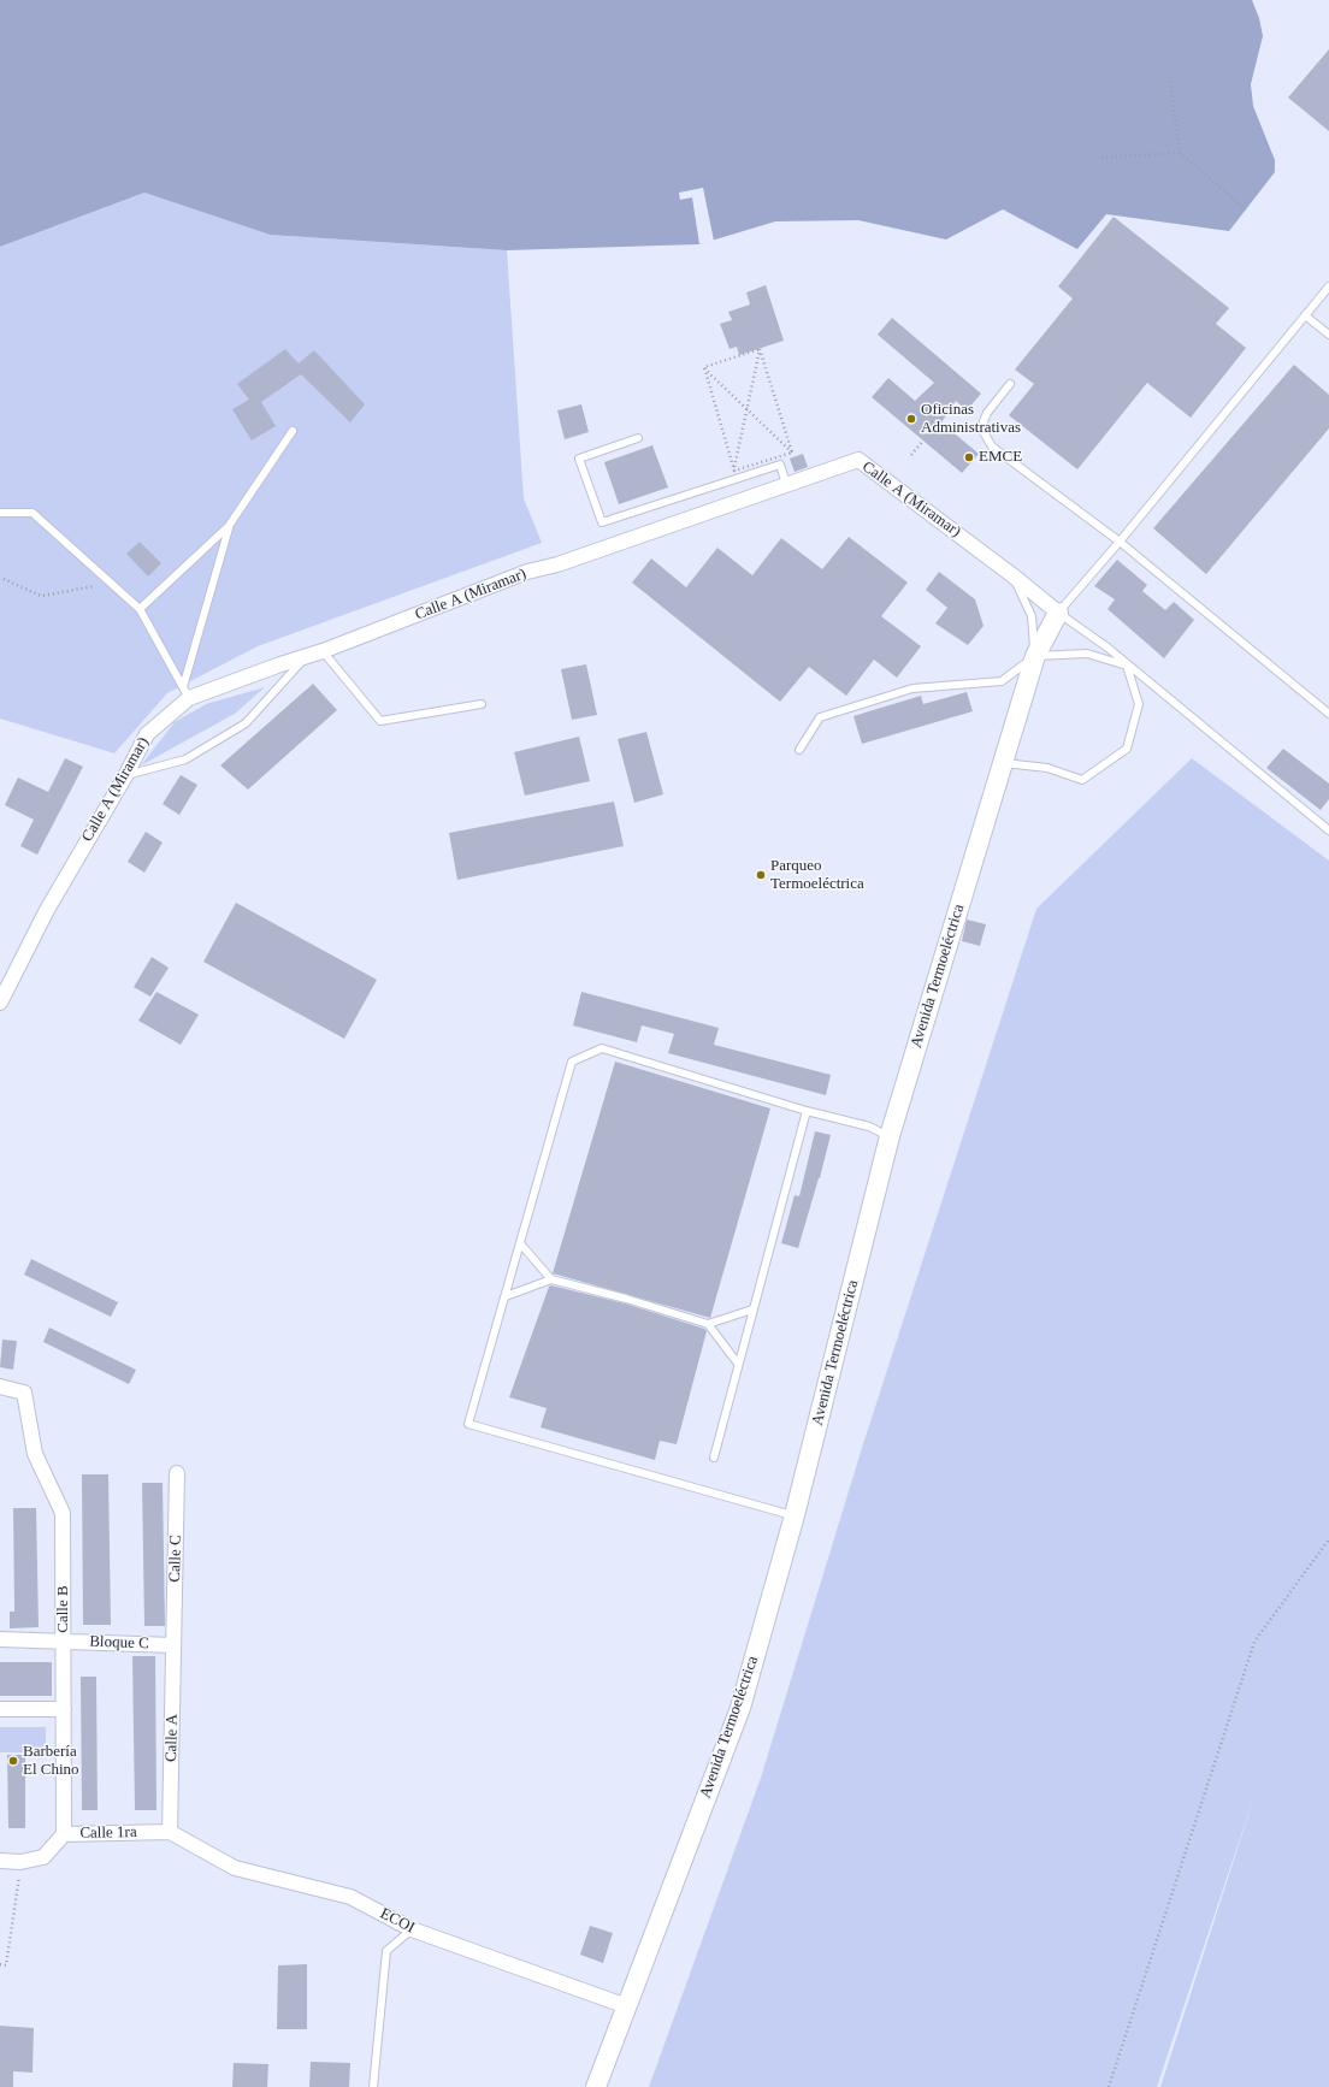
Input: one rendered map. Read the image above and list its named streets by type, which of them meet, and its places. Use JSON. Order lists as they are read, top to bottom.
{
  "streets": {
    "main road": ["Avenida Termoeléctrica"],
    "street": [
      "Calle A (Miramar)",
      "Calle C",
      "Calle B",
      "Bloque C",
      "Calle A",
      "Calle 1ra",
      "ECOI"
    ]
  },
  "crossings": [
    ["Calle A (Miramar)", "Avenida Termoeléctrica"],
    ["Avenida Termoeléctrica", "ECOI"],
    ["Calle C", "Bloque C"],
    ["Calle C", "Calle A"],
    ["Calle B", "Bloque C"],
    ["Calle B", "Calle 1ra"],
    ["Bloque C", "Calle A"],
    ["Calle A", "Calle 1ra"],
    ["Calle A", "ECOI"],
    ["Calle 1ra", "ECOI"]
  ],
  "places": [
    "Oficinas Administrativas",
    "EMCE",
    "Parqueo Termoeléctrica",
    "Barbería El Chino"
  ]
}
